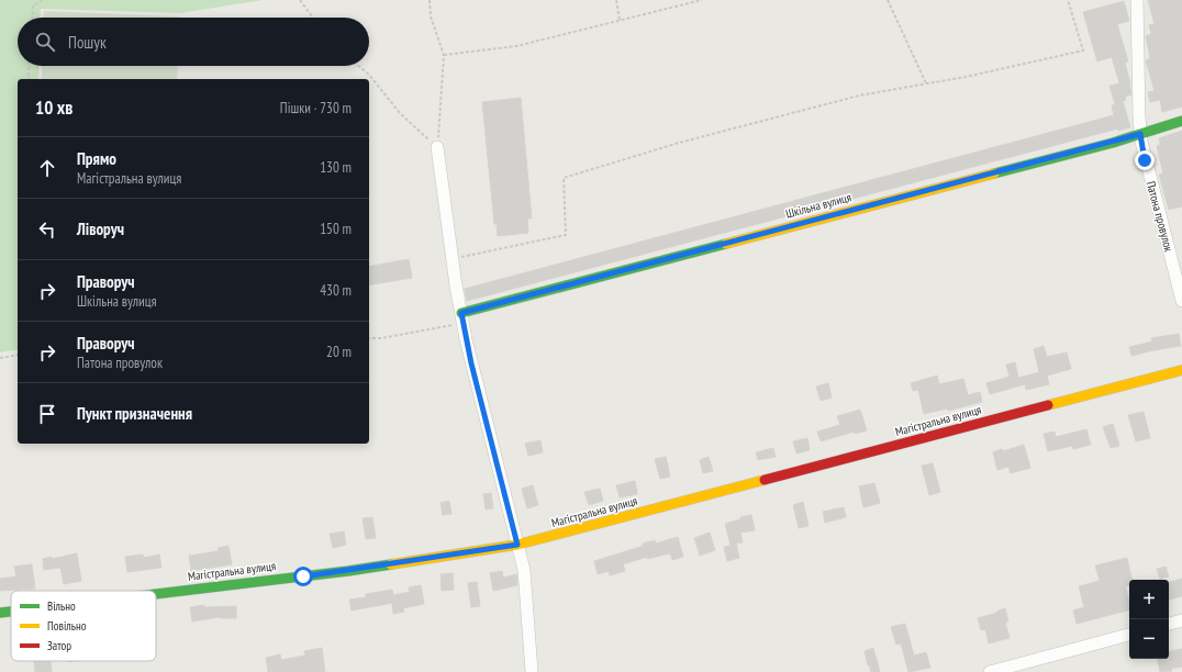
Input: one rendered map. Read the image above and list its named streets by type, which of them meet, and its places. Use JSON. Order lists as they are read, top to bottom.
{
  "streets": {
    "main road": ["Шкільна вулиця", "Магістральна вулиця"],
    "street": ["Патона провулок"]
  },
  "crossings": [
    ["Шкільна вулиця", "Патона провулок"]
  ],
  "legend": ["Вільно", "Повільно", "Затор"],
  "page": {
    "search": "Пошук",
    "heading": ["10 хв", "Пішки · 730 m"],
    "list": [
      ["Прямо", "Магістральна вулиця", "130 m"],
      ["Ліворуч", "150 m"],
      ["Праворуч", "Шкільна вулиця", "430 m"],
      ["Праворуч", "Патона провулок", "20 m"],
      "Пункт призначення"
    ],
    "map_buttons": ["+", "−"]
  }
}
